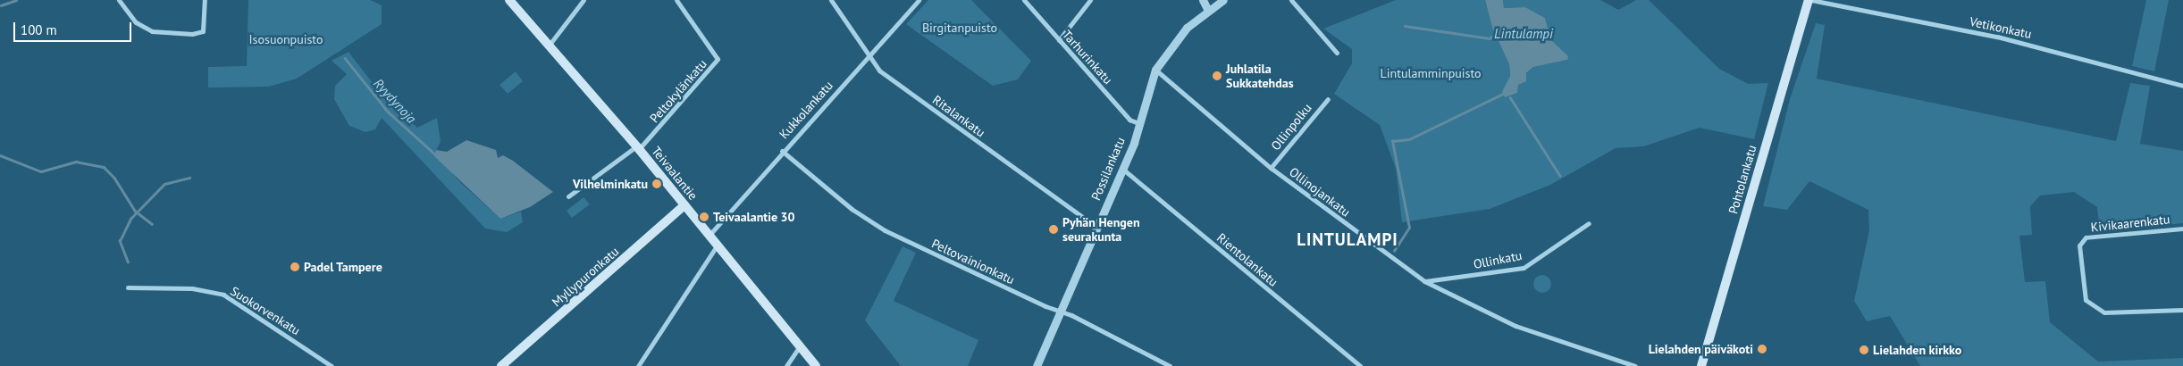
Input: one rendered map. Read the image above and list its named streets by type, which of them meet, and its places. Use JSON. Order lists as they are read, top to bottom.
{
  "streets": {
    "main road": ["Teivaalantie", "Pohtolankatu", "Myllypuronkatu"],
    "street": [
      "Vetikonkatu",
      "Tarhurinkatu",
      "Peltokylänkatu",
      "Kukkolankatu",
      "Ritalankatu",
      "Ollinpolku",
      "Possilankatu",
      "Ollinojankatu",
      "Kivikaarenkatu",
      "Rientolankatu",
      "Ollinkatu",
      "Peltovainionkatu",
      "Suokorvenkatu"
    ]
  },
  "crossings": [
    ["Vetikonkatu", "Pohtolankatu"],
    ["Tarhurinkatu", "Possilankatu"],
    ["Peltokylänkatu", "Teivaalantie"],
    ["Kukkolankatu", "Ritalankatu"],
    ["Kukkolankatu", "Teivaalantie"],
    ["Kukkolankatu", "Peltovainionkatu"],
    ["Ritalankatu", "Possilankatu"],
    ["Ollinpolku", "Ollinojankatu"],
    ["Possilankatu", "Ollinojankatu"],
    ["Possilankatu", "Rientolankatu"],
    ["Possilankatu", "Peltovainionkatu"],
    ["Teivaalantie", "Myllypuronkatu"],
    ["Ollinojankatu", "Ollinkatu"]
  ],
  "districts": ["LINTULAMPI"],
  "water": ["Lintulampi", "Ryydynoja"],
  "parks": ["Birgitanpuisto", "Isosuonpuisto", "Lintulamminpuisto"],
  "places": [
    "Juhlatila Sukkatehdas",
    "Vilhelminkatu",
    "Teivaalantie 30",
    "Pyhän Hengen seurakunta",
    "Padel Tampere",
    "Lielahden päiväkoti",
    "Lielahden kirkko"
  ],
  "scale_bar": "100 m"
}
